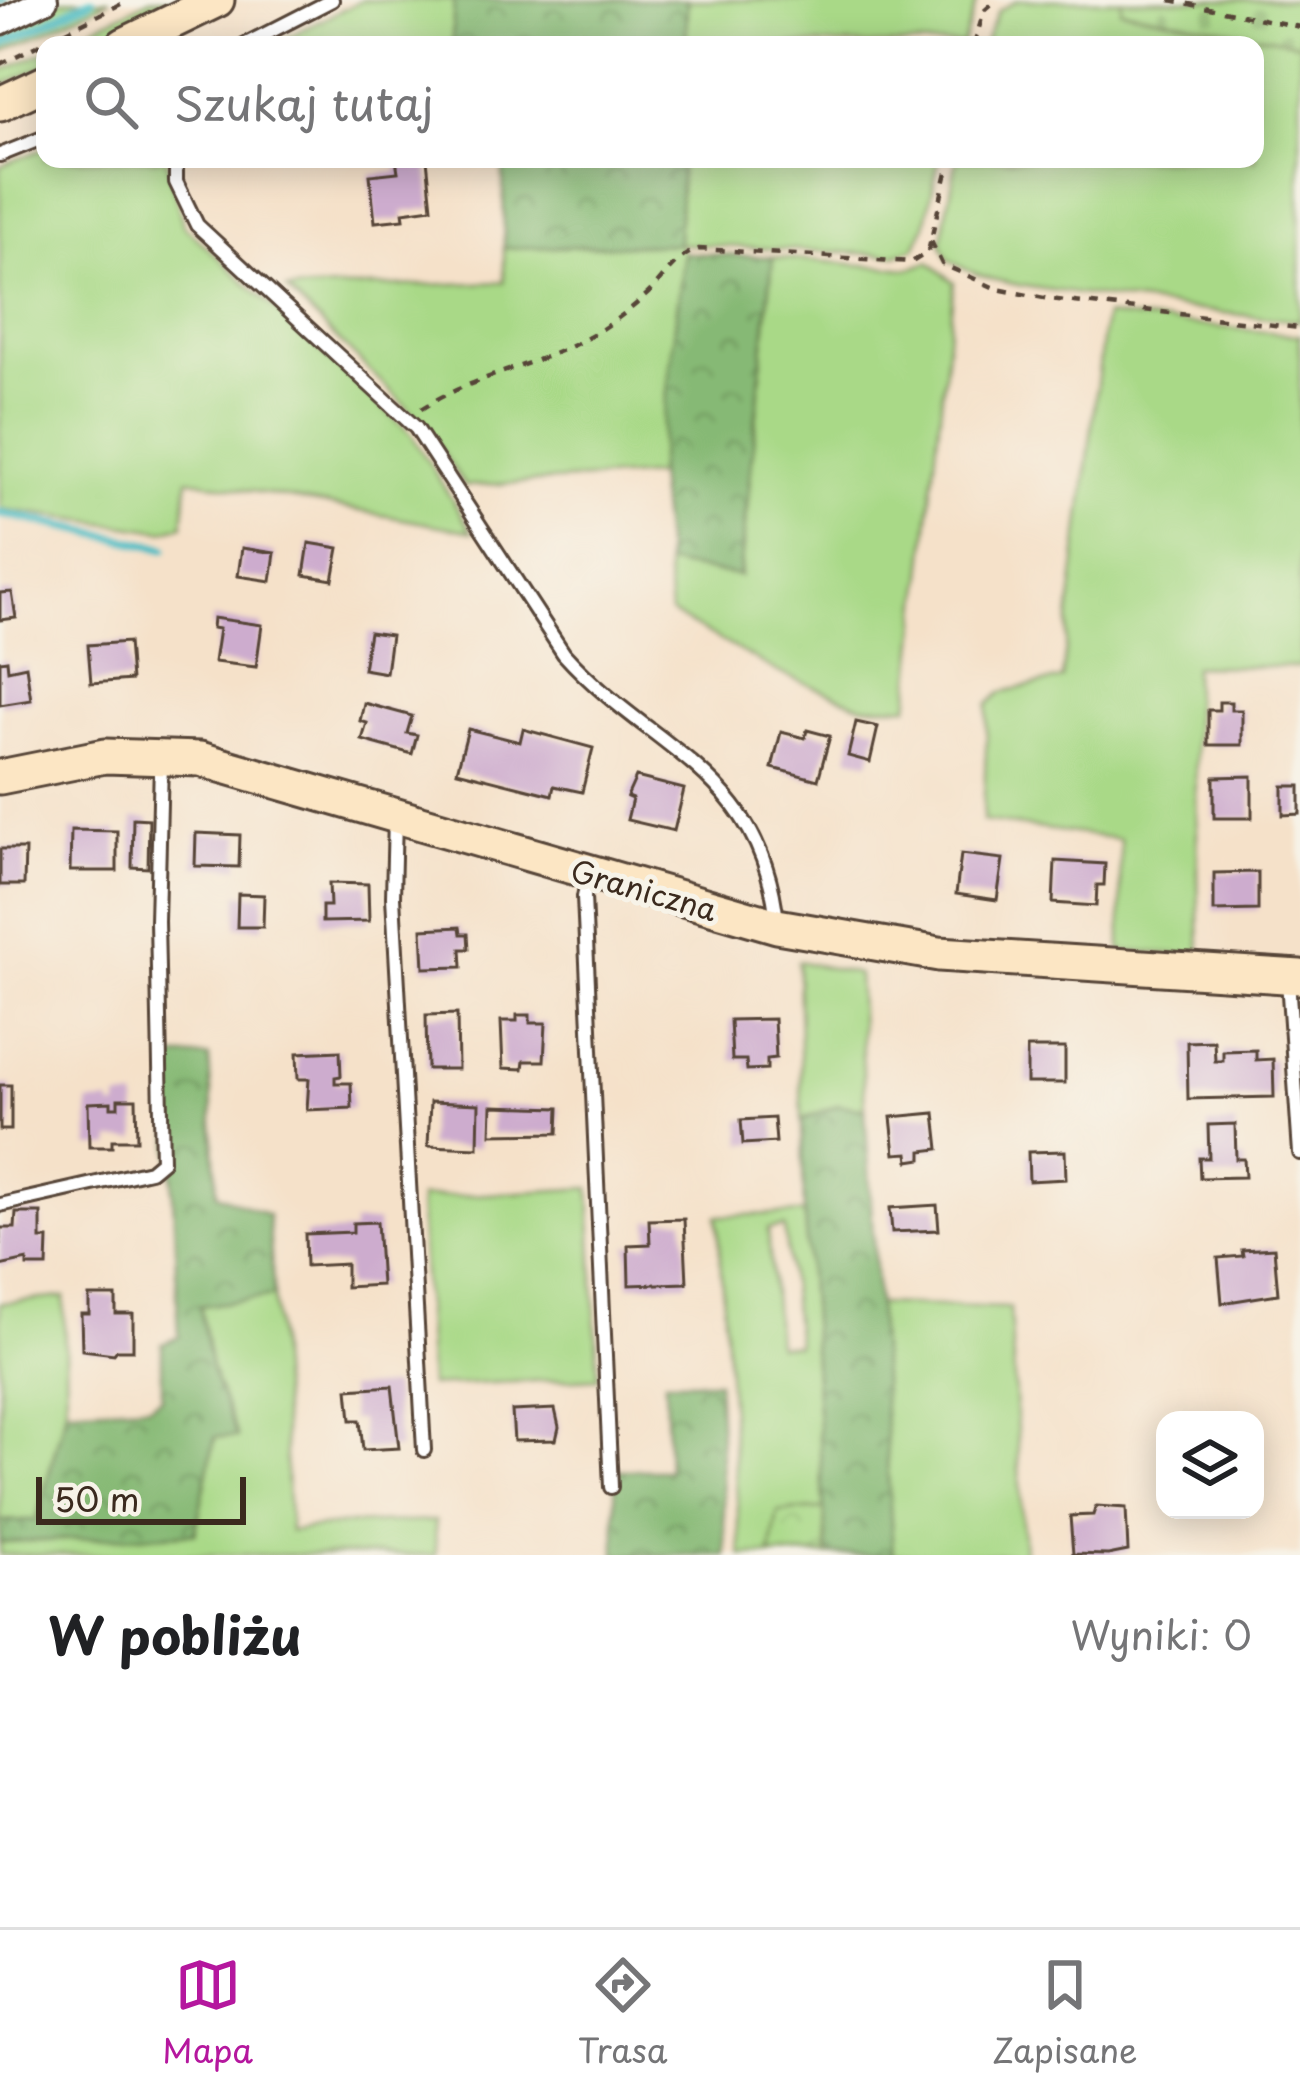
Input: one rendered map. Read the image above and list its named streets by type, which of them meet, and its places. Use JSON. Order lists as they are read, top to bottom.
{
  "streets": {
    "street": ["Graniczna"]
  },
  "scale_bar": "50 m",
  "page": {
    "search": "Szukaj tutaj",
    "scale": "50 m",
    "heading": ["W pobliżu", "Wyniki: 0"],
    "nav": ["Mapa", "Trasa", "Zapisane"]
  }
}
